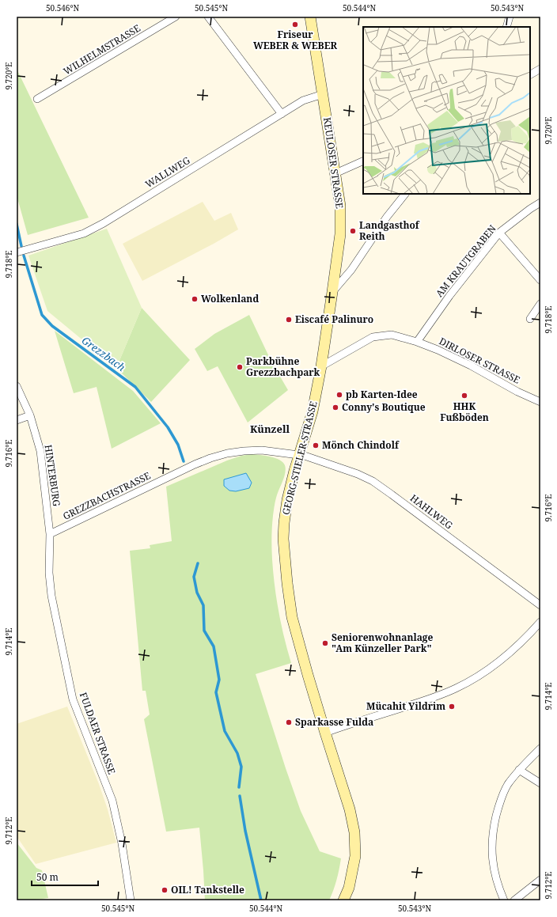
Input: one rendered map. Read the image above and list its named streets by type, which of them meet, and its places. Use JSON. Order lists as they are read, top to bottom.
{
  "streets": {
    "street": [
      "WILHELMSTRASSE",
      "KEULOSER STRASSE",
      "WALLWEG",
      "AM KRAUTGRABEN",
      "DIRLOSER STRASSE",
      "GEORG-STIELER-STRASSE",
      "HINTERBURG",
      "GREZZBACHSTRASSE",
      "HAHLWEG",
      "FULDAER STRASSE"
    ]
  },
  "crossings": [
    ["KEULOSER STRASSE", "WALLWEG"],
    ["KEULOSER STRASSE", "DIRLOSER STRASSE"],
    ["KEULOSER STRASSE", "GEORG-STIELER-STRASSE"],
    ["AM KRAUTGRABEN", "DIRLOSER STRASSE"],
    ["DIRLOSER STRASSE", "GEORG-STIELER-STRASSE"],
    ["GEORG-STIELER-STRASSE", "GREZZBACHSTRASSE"],
    ["GEORG-STIELER-STRASSE", "HAHLWEG"],
    ["HINTERBURG", "GREZZBACHSTRASSE"],
    ["HINTERBURG", "FULDAER STRASSE"],
    ["GREZZBACHSTRASSE", "HAHLWEG"],
    ["GREZZBACHSTRASSE", "FULDAER STRASSE"]
  ],
  "districts": ["Künzell"],
  "water": ["Grezzbach"],
  "places": [
    "Friseur WEBER & WEBER",
    "Landgasthof Reith",
    "Wolkenland",
    "Eiscafé Palinuro",
    "Parkbühne Grezzbachpark",
    "pb Karten-Idee",
    "HHK Fußböden",
    "Conny's Boutique",
    "Mönch Chindolf",
    "Seniorenwohnanlage \"Am Künzeller Park\"",
    "Mücahit Yildrim",
    "Sparkasse Fulda",
    "OIL! Tankstelle"
  ],
  "scale_bar": "50 m",
  "coordinates": [
    "50.546°N",
    "50.545°N",
    "50.544°N",
    "50.543°N",
    "9.720°E",
    "9.718°E",
    "9.716°E",
    "9.714°E",
    "9.712°E"
  ]
}
